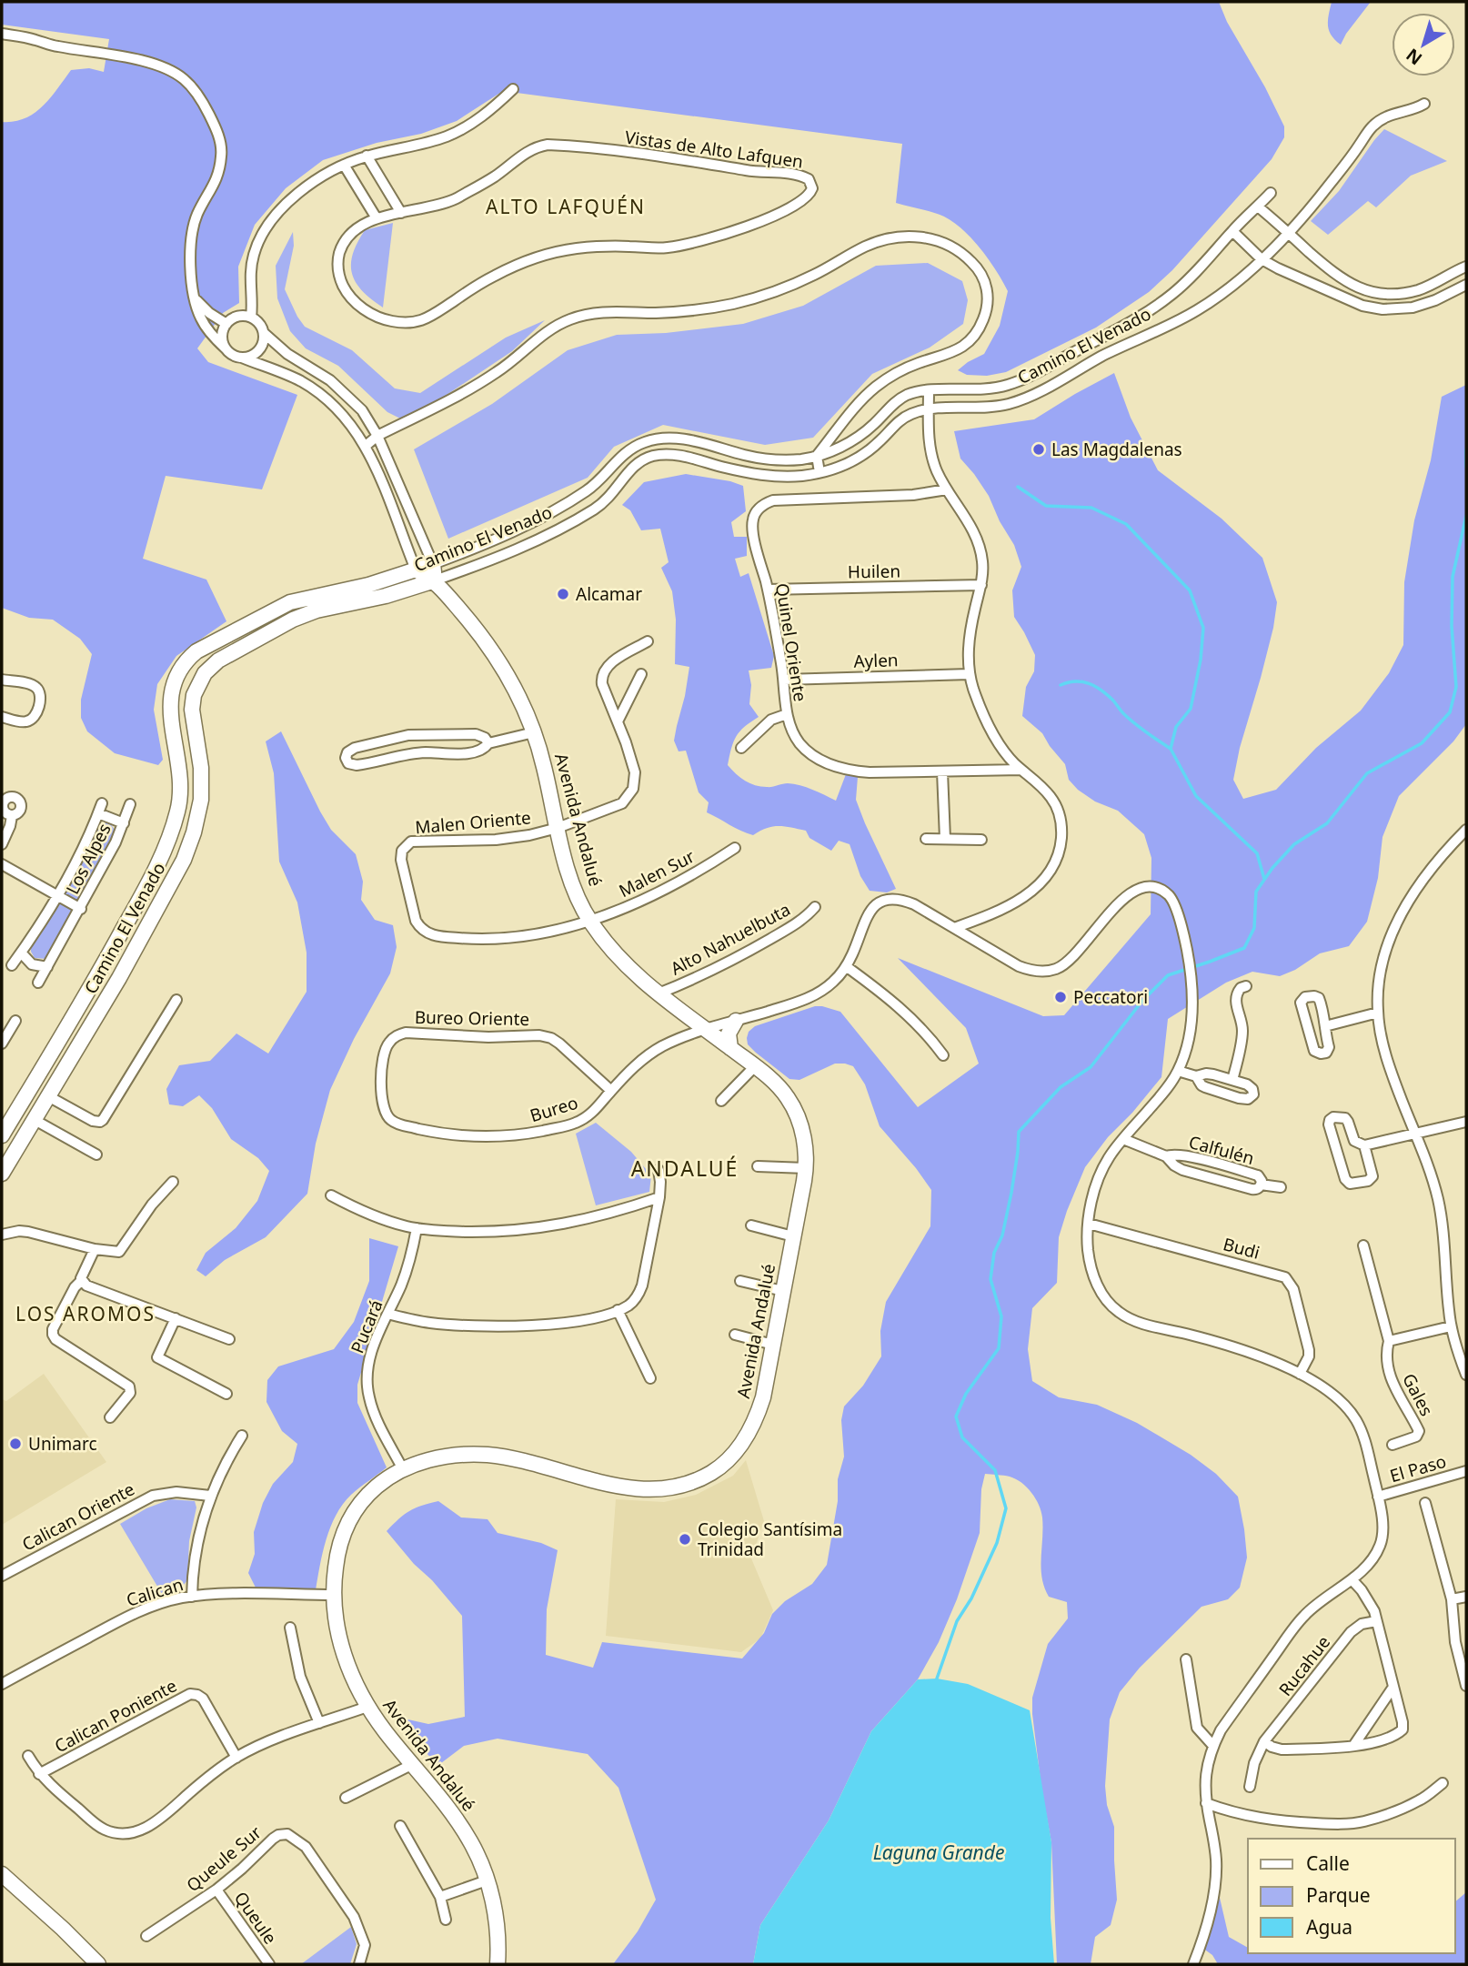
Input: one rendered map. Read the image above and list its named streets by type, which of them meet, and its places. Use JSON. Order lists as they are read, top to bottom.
{
  "streets": {
    "street": [
      "Vistas de Alto Lafquen",
      "Camino El Venado",
      "Huilen",
      "Quinel Oriente",
      "Aylen",
      "Avenida Andalué",
      "Malen Oriente",
      "Los Alpes",
      "Malen Sur",
      "Alto Nahuelbuta",
      "Bureo Oriente",
      "Bureo",
      "Calfulén",
      "Budi",
      "Pucará",
      "Gales",
      "El Paso",
      "Calican Oriente",
      "Calican",
      "Rucahue",
      "Calican Poniente",
      "Queule Sur",
      "Queule"
    ]
  },
  "crossings": [
    ["Camino El Venado", "Avenida Andalué"],
    ["Huilen", "Quinel Oriente"],
    ["Quinel Oriente", "Aylen"],
    ["Avenida Andalué", "Malen Oriente"],
    ["Avenida Andalué", "Malen Sur"],
    ["Avenida Andalué", "Alto Nahuelbuta"],
    ["Avenida Andalué", "Bureo"],
    ["Avenida Andalué", "Pucará"],
    ["Avenida Andalué", "Calican"],
    ["Malen Oriente", "Malen Sur"],
    ["Bureo Oriente", "Bureo"],
    ["Queule Sur", "Queule"]
  ],
  "districts": ["ALTO LAFQUÉN", "ANDALUÉ", "LOS AROMOS"],
  "water": ["Laguna Grande"],
  "places": [
    "Las Magdalenas",
    "Alcamar",
    "Peccatori",
    "Unimarc",
    "Colegio Santísima Trinidad"
  ],
  "legend": ["Calle", "Parque", "Agua"],
  "north": "bottom left"
}
